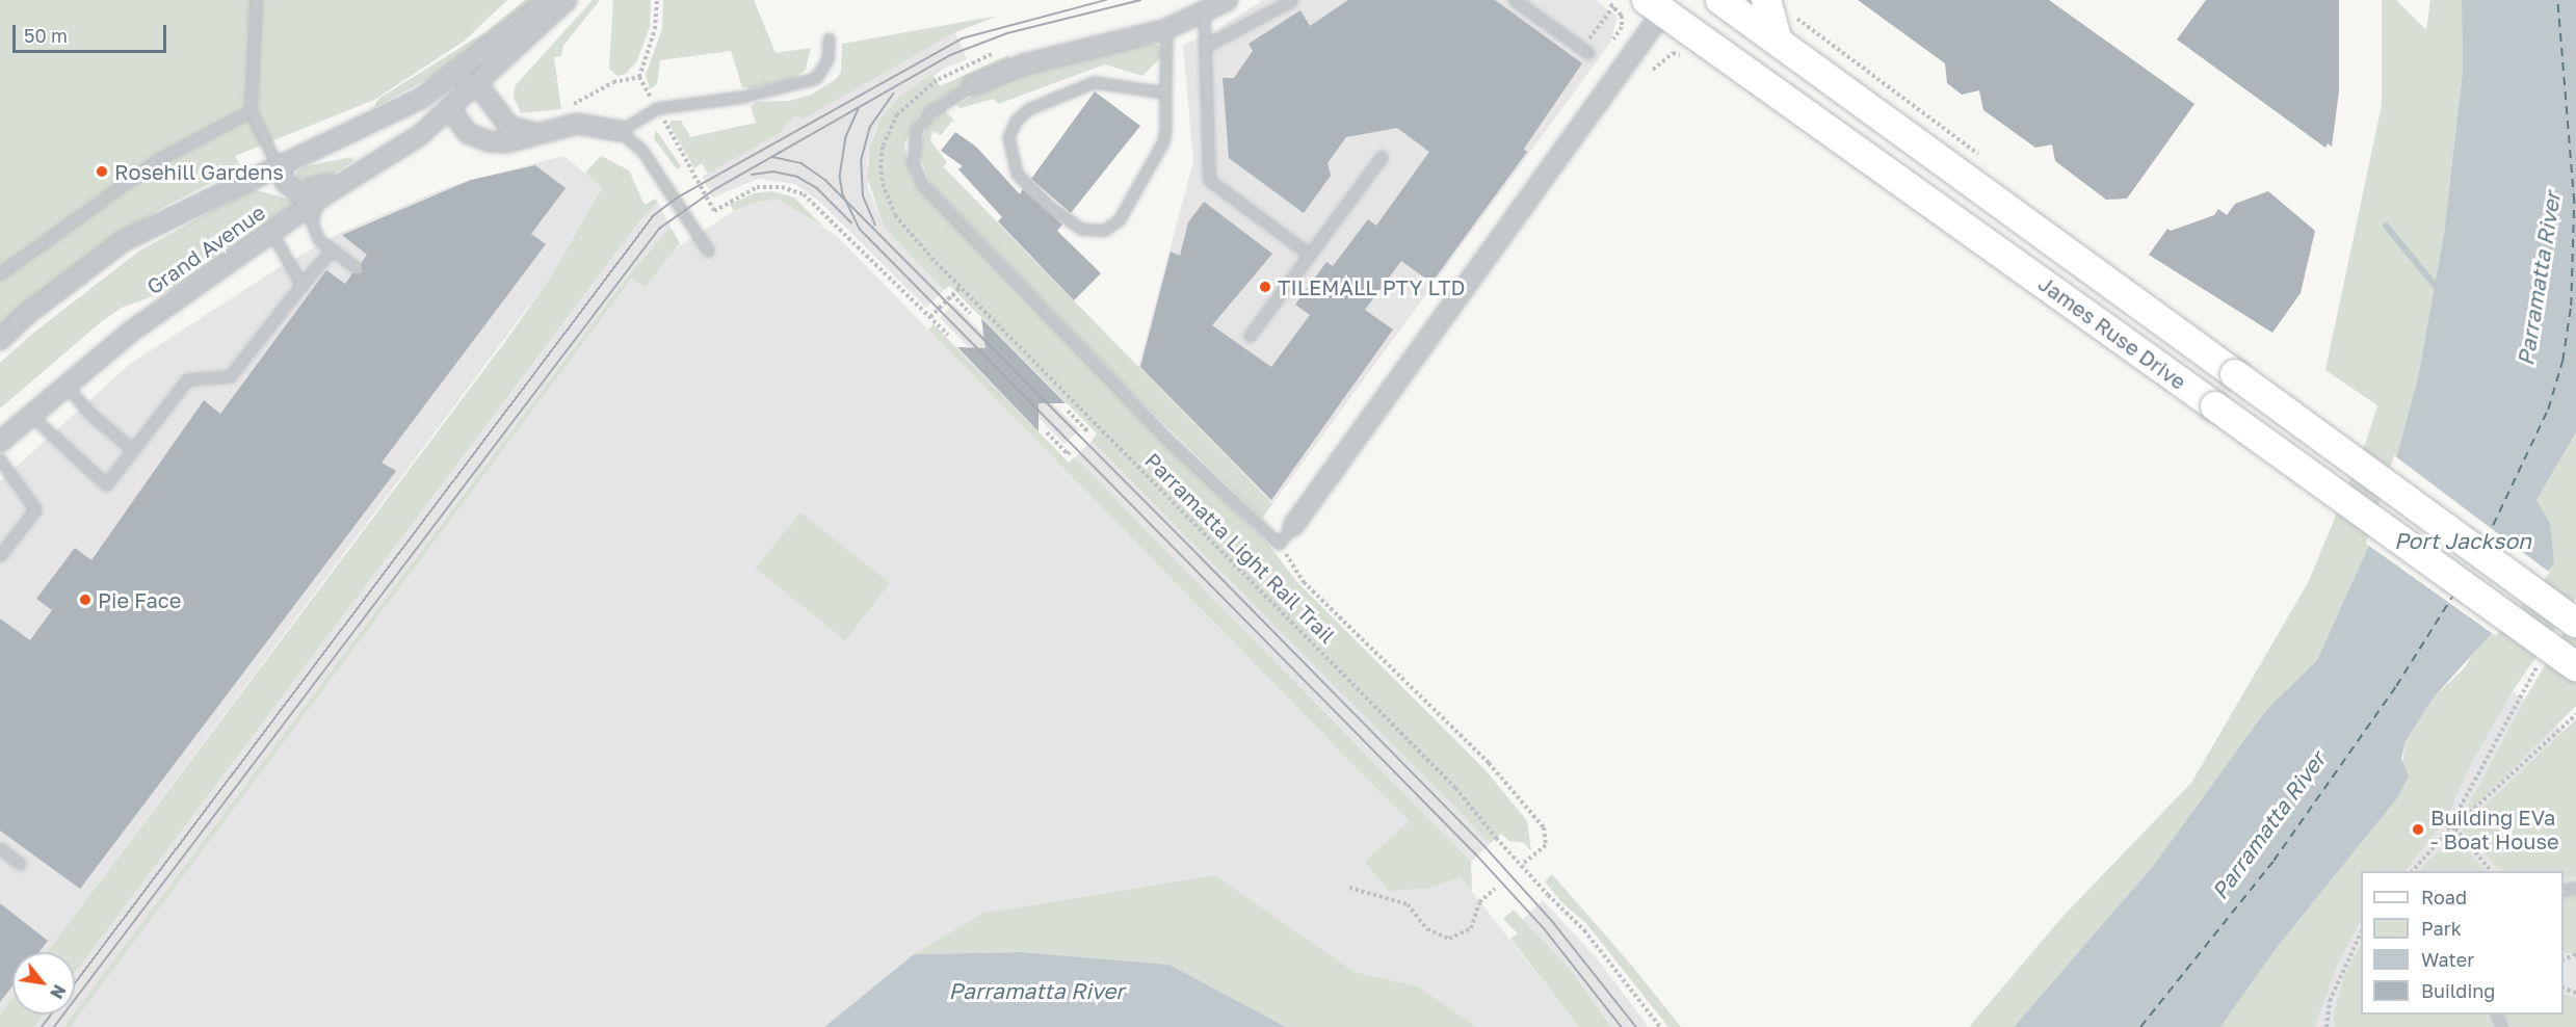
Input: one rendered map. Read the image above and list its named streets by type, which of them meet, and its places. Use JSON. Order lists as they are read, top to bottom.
{
  "streets": {
    "main road": ["James Ruse Drive"],
    "street": ["Grand Avenue"],
    "path": ["Parramatta Light Rail Trail"]
  },
  "water": ["Parramatta River", "Port Jackson"],
  "places": [
    "Rosehill Gardens",
    "TILEMALL PTY LTD",
    "Pie Face",
    "Building EVa - Boat House"
  ],
  "legend": [
    "Road",
    "Park",
    "Water",
    "Building"
  ],
  "scale_bar": "50 m",
  "north": "bottom right"
}
